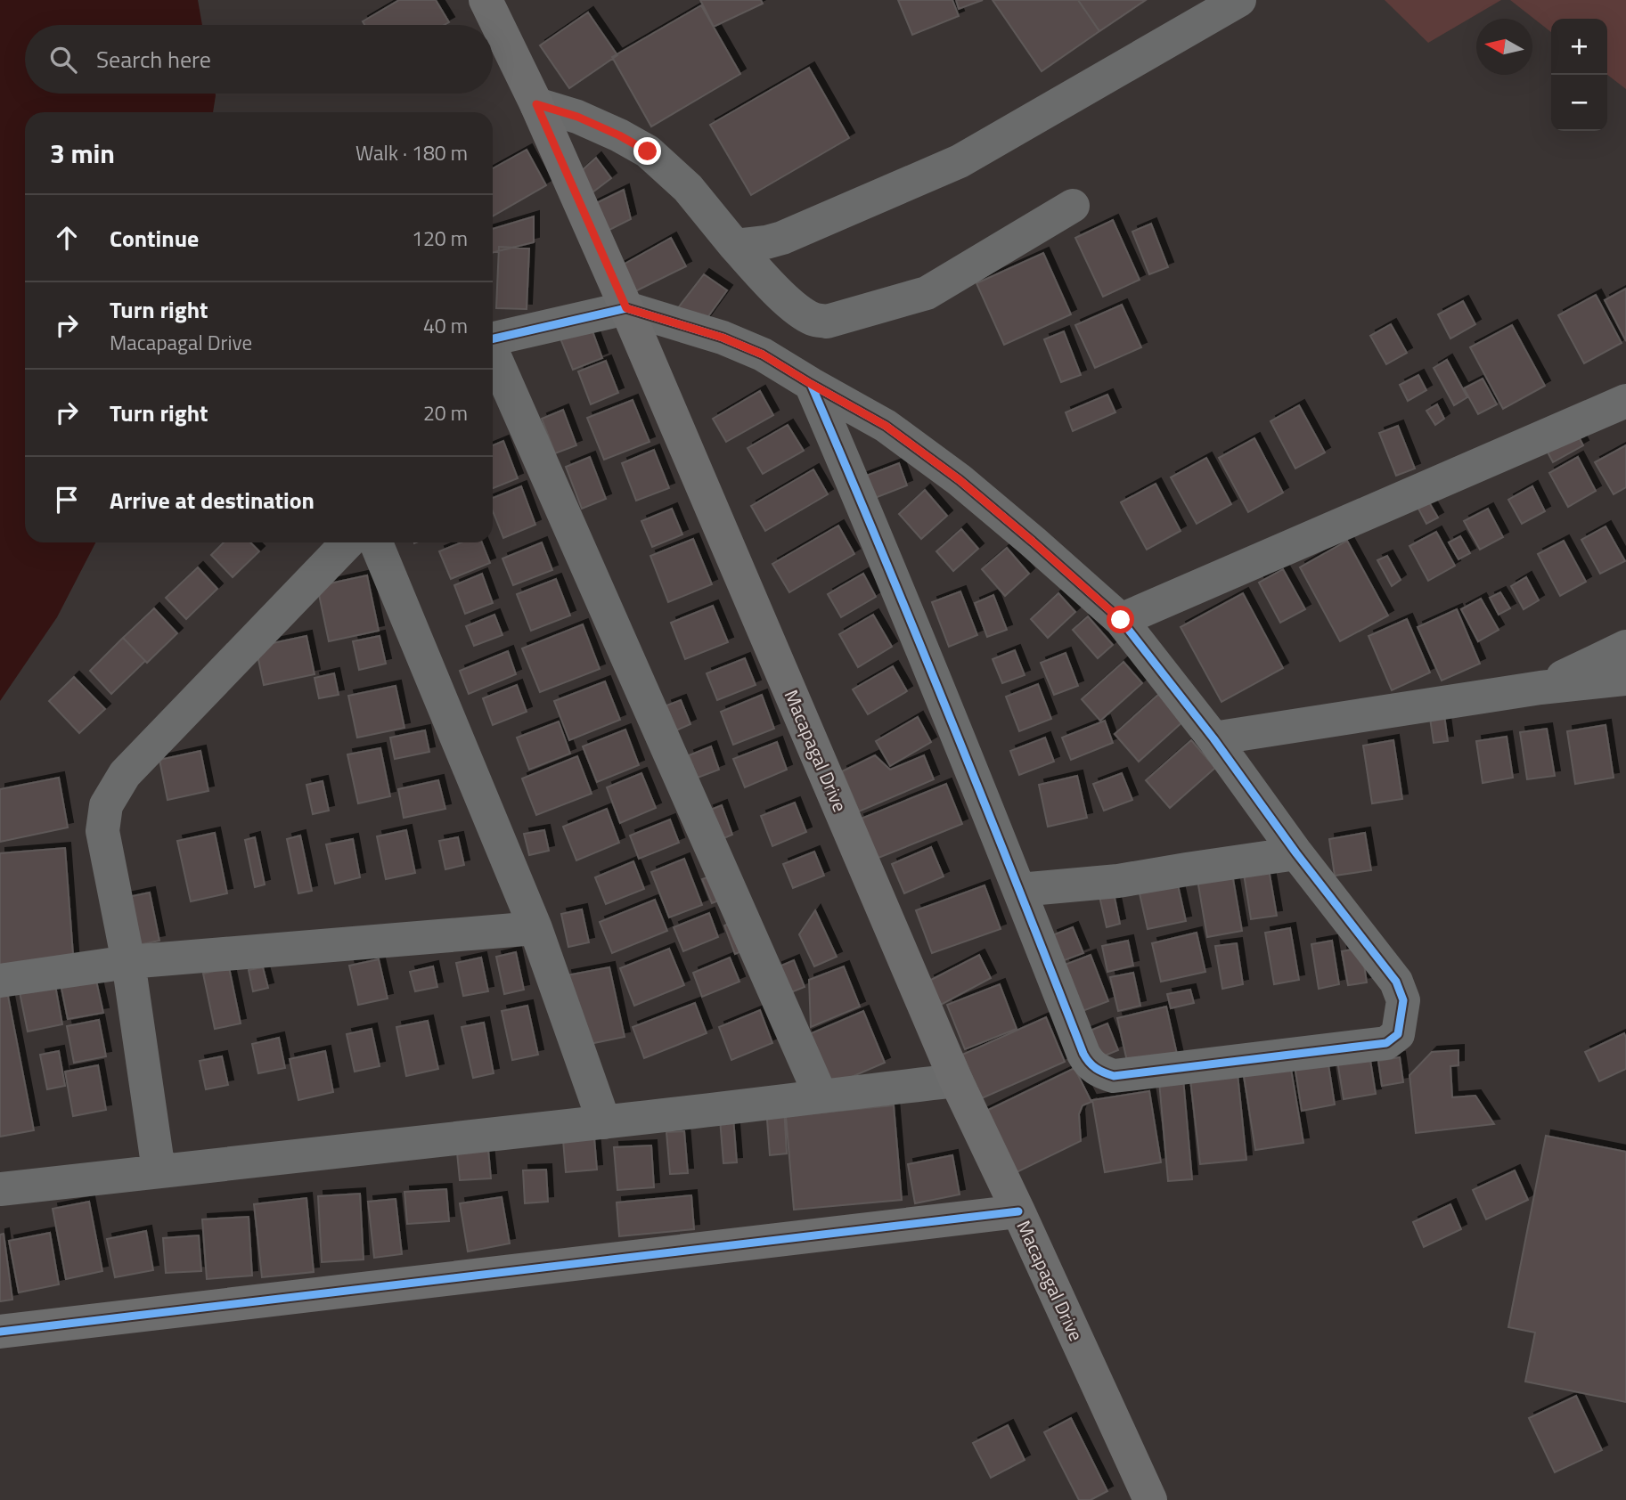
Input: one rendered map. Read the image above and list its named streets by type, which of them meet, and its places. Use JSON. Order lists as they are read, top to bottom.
{
  "streets": {
    "main road": ["Macapagal Drive"]
  },
  "north": "left",
  "page": {
    "map_buttons": ["+", "−"],
    "search": "Search here",
    "heading": ["3 min", "Walk · 180 m"],
    "list": [
      ["Continue", "120 m"],
      ["Turn right", "Macapagal Drive", "40 m"],
      ["Turn right", "20 m"],
      "Arrive at destination"
    ]
  }
}
